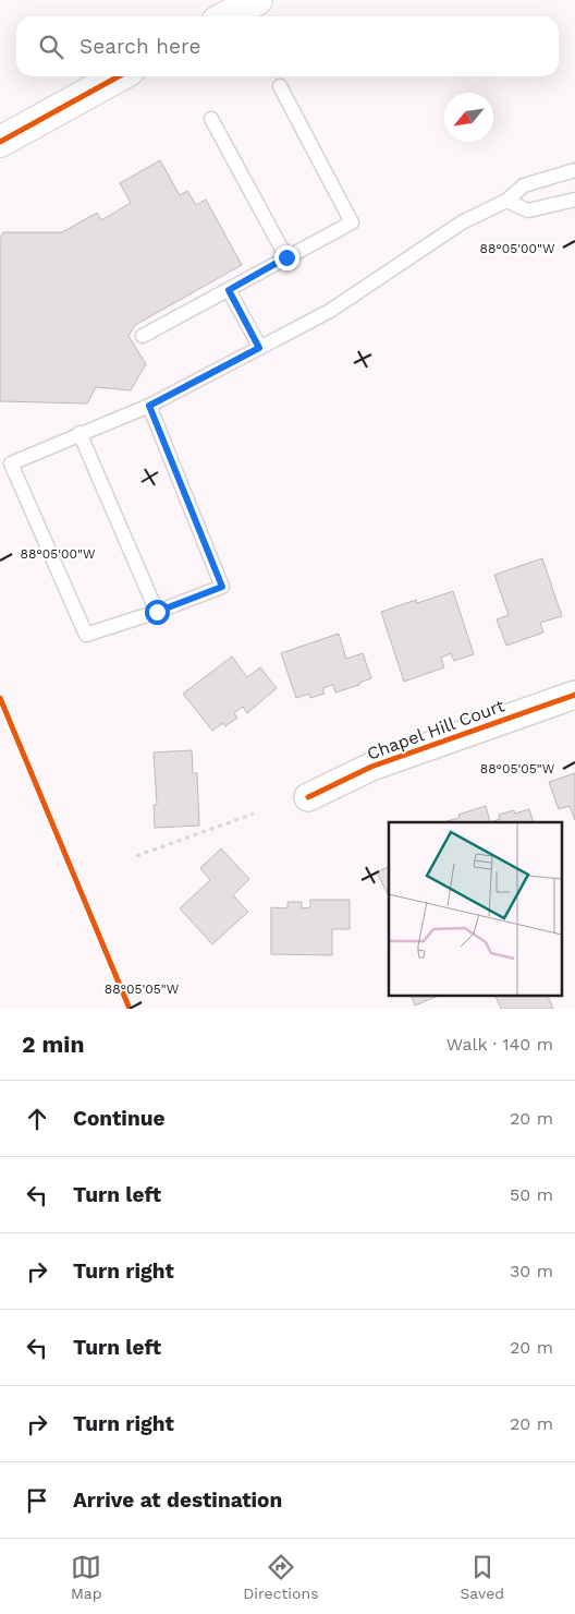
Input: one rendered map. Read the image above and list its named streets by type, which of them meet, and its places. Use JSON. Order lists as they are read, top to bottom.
{
  "streets": {
    "street": ["Chapel Hill Court"]
  },
  "north": "bottom left",
  "page": {
    "search": "Search here",
    "heading": ["2 min", "Walk · 140 m"],
    "list": [
      ["Continue", "20 m"],
      ["Turn left", "50 m"],
      ["Turn right", "30 m"],
      ["Turn left", "20 m"],
      ["Turn right", "20 m"],
      "Arrive at destination"
    ],
    "nav": ["Map", "Directions", "Saved"]
  },
  "coordinates": ["88°05'00\"W", "88°05'05\"W"]
}
